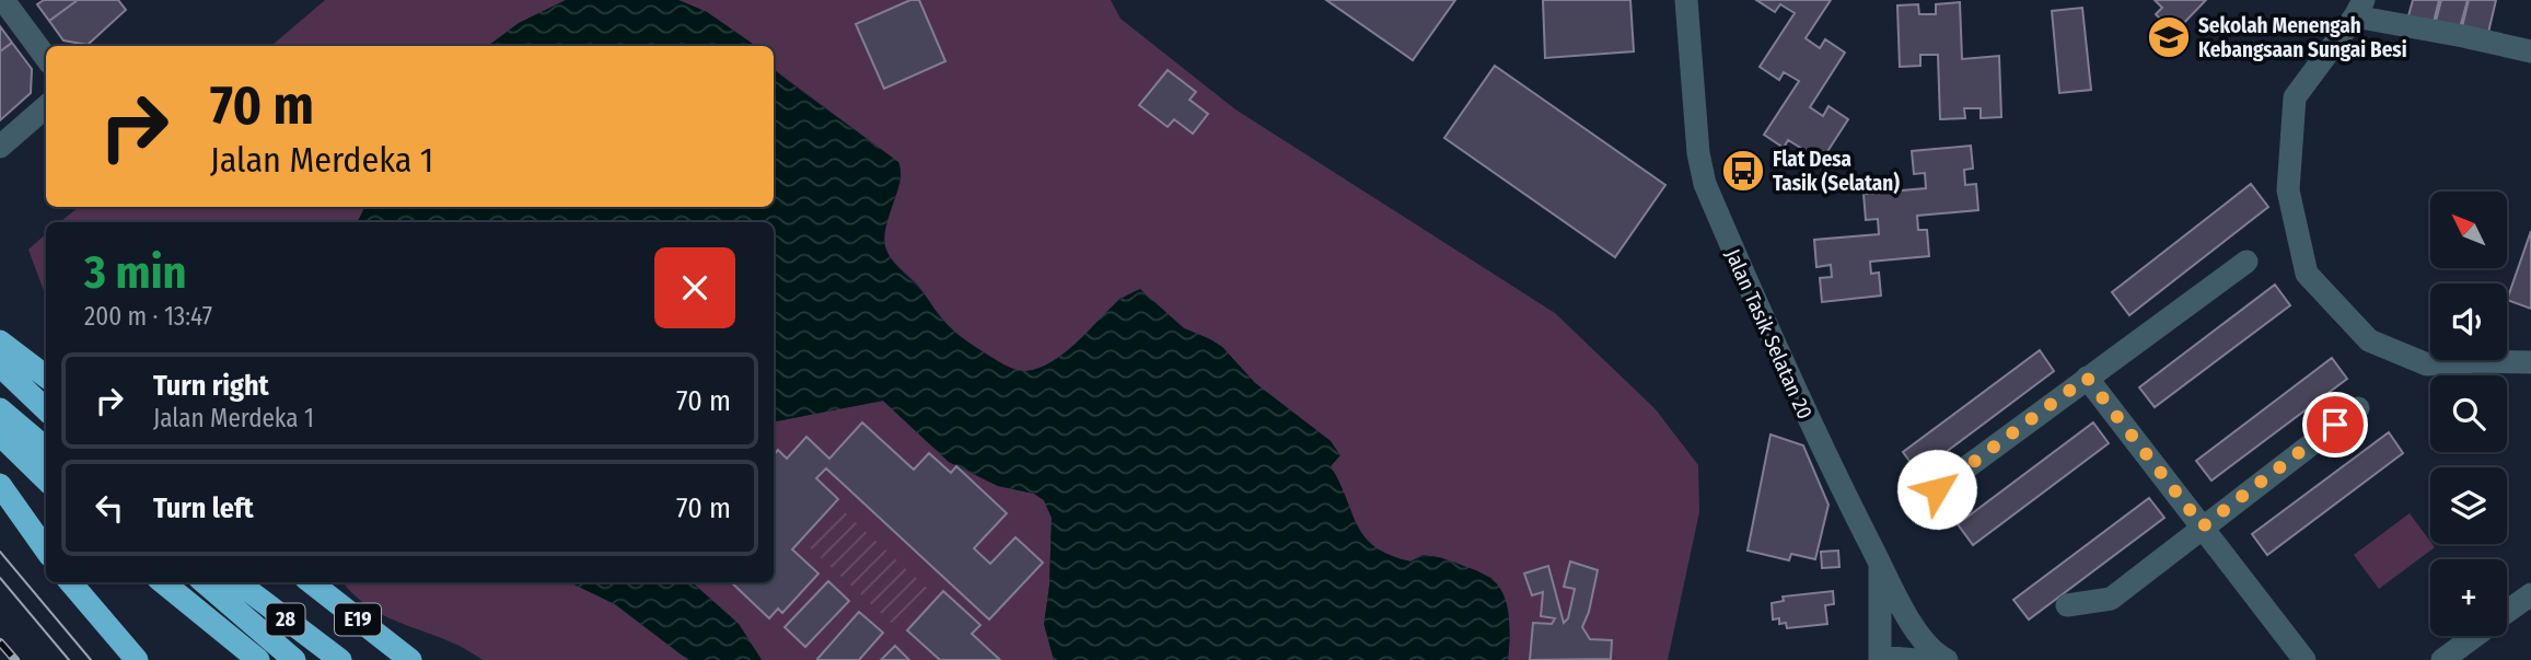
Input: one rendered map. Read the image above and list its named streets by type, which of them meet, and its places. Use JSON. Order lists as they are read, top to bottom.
{
  "streets": {
    "highway": ["28", "E19"],
    "street": ["Jalan Tasik Selatan 20"]
  },
  "places": {
    "school or university": ["Sekolah Menengah Kebangsaan Sungai Besi"],
    "bus stop": ["Flat Desa Tasik (Selatan)"]
  },
  "north": "top left",
  "page": {
    "turn": ["70 m", "Jalan Merdeka 1"],
    "map_buttons": "+",
    "heading": ["3 min", "200 m · 13:47"],
    "list": [
      {
        "name": "Turn right",
        "note": "Jalan Merdeka 1",
        "value": "70 m"
      },
      {
        "name": "Turn left",
        "value": "70 m"
      }
    ]
  }
}
